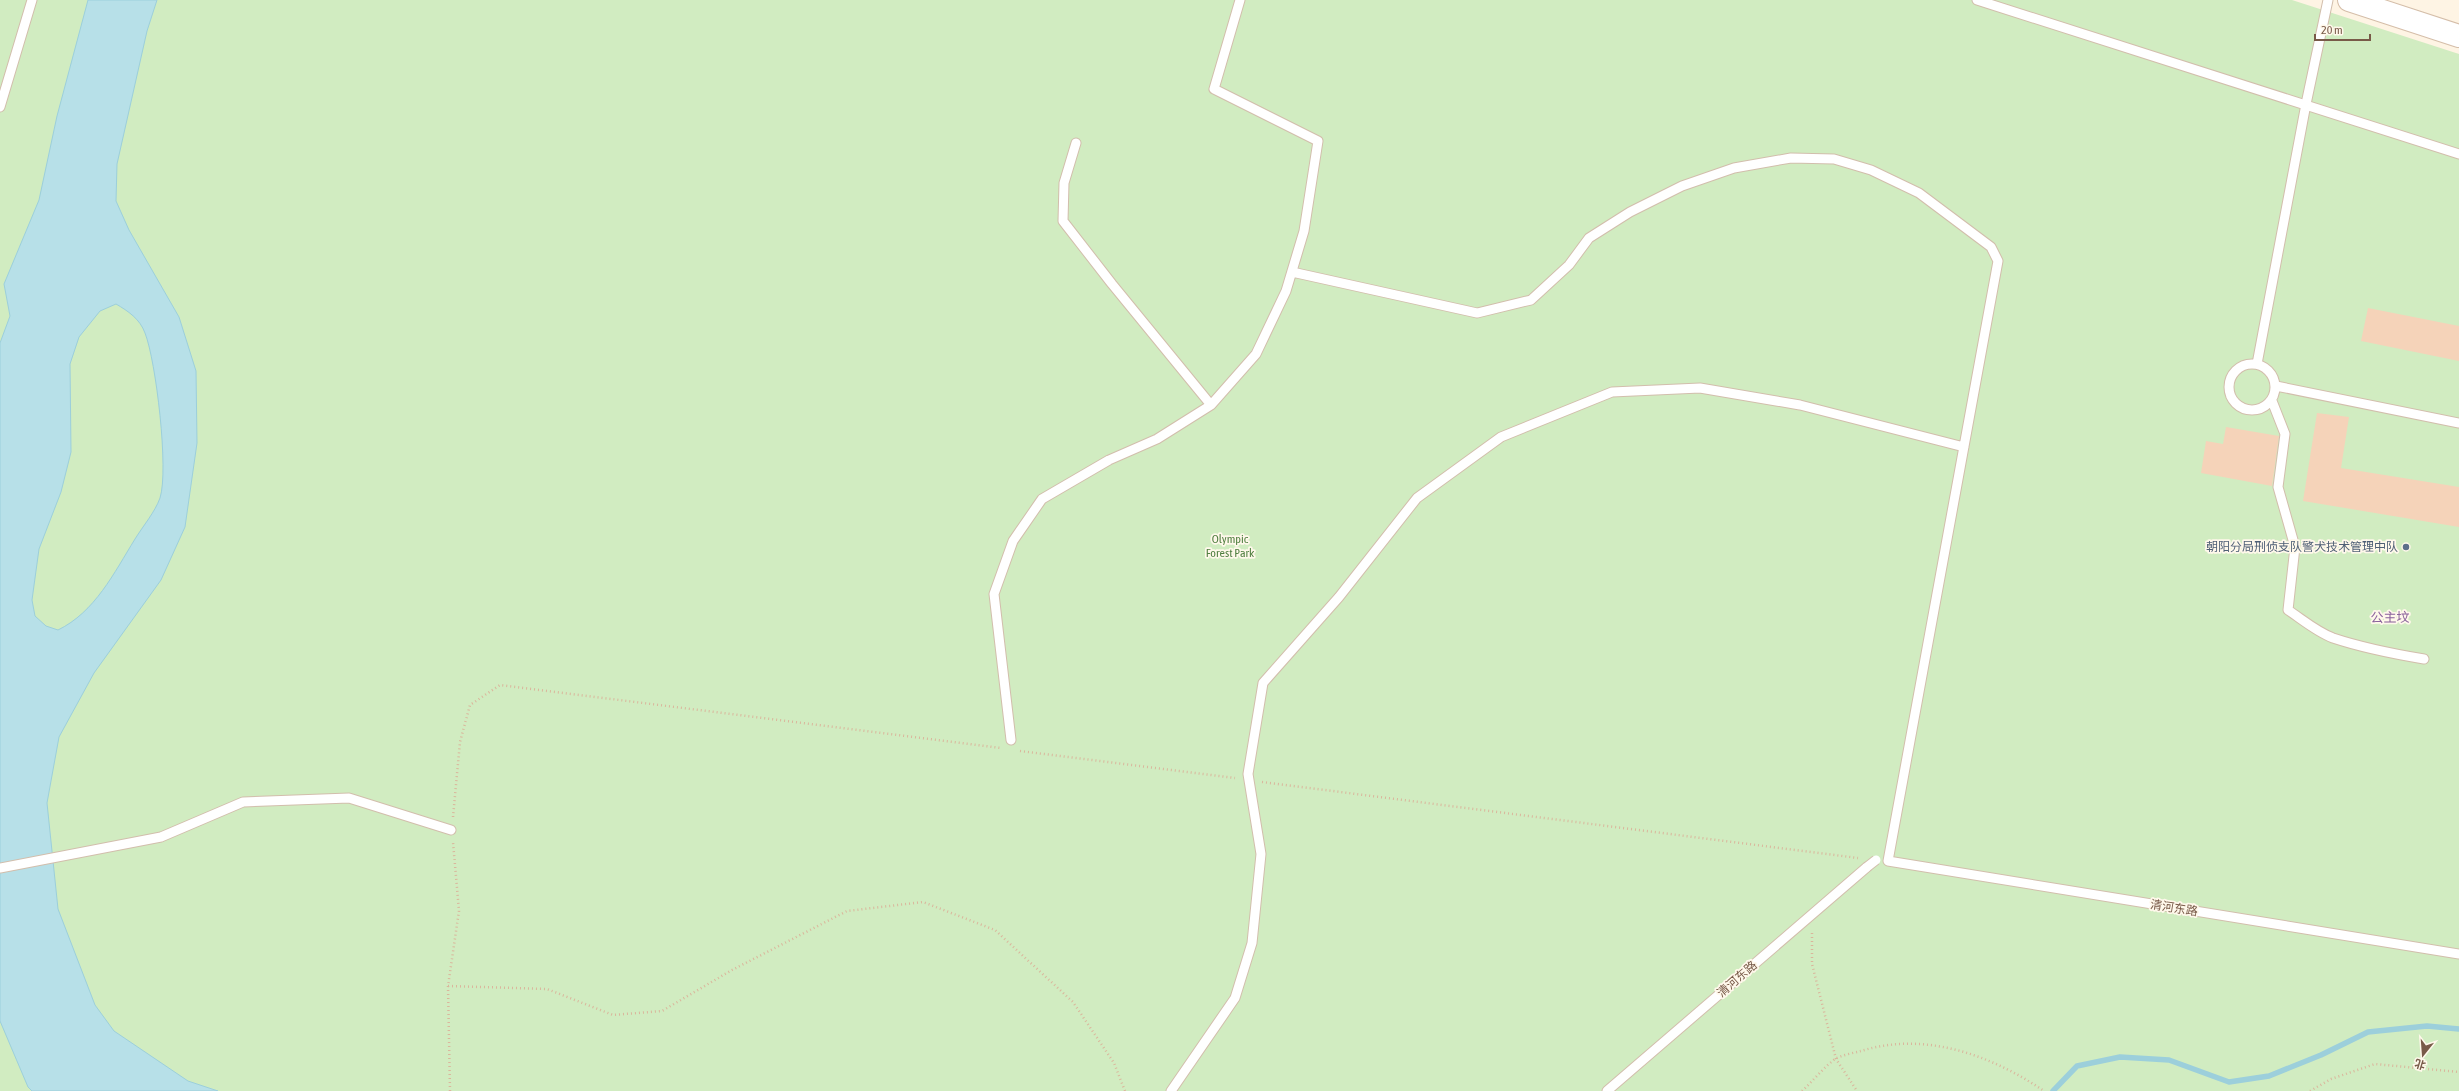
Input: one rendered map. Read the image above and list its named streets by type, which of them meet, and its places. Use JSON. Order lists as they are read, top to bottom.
{
  "streets": {
    "lane": ["清河东路"]
  },
  "districts": ["公主坟"],
  "parks": ["Olympic Forest Park"],
  "places": ["朝阳分局刑侦支队警犬技术管理中队"],
  "scale_bar": "20 m",
  "north": "bottom"
}
